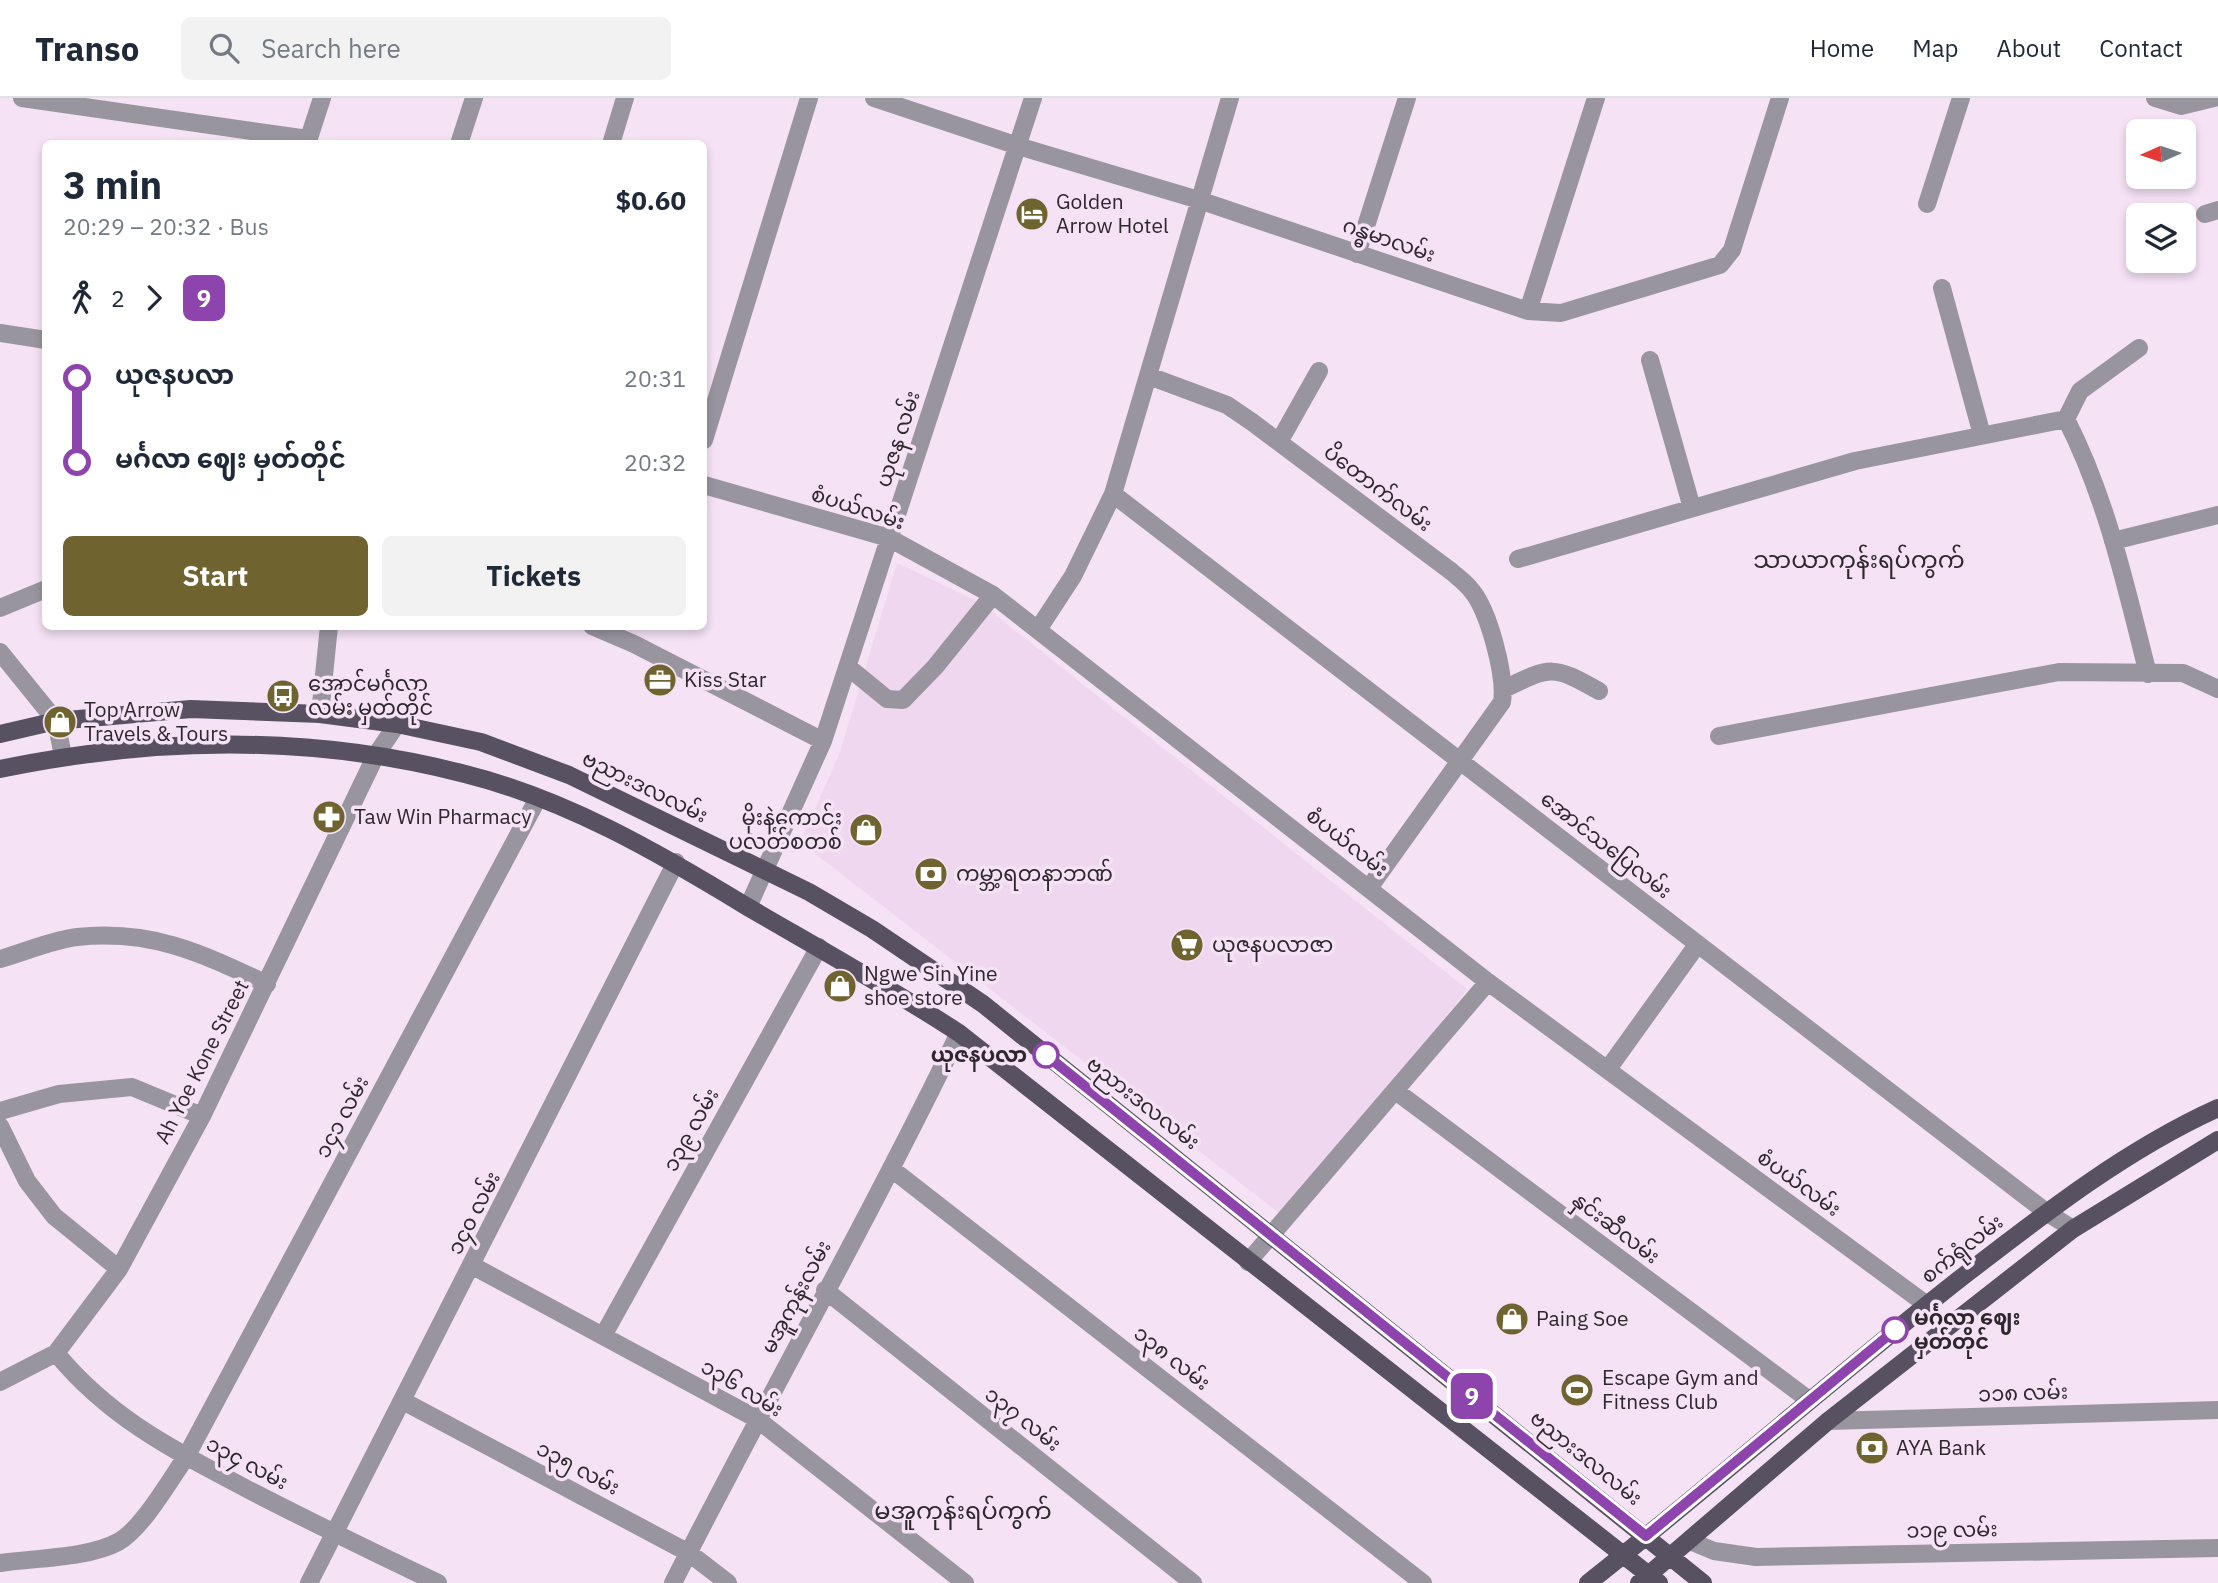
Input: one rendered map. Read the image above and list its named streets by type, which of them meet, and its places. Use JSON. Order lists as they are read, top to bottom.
{
  "streets": {
    "main road": ["ဗညားဒလလမ်း", "စက်ရုံလမ်း"],
    "street": [
      "ဂန္ဓမာလမ်း",
      "ယုဇန လမ်း",
      "ပိတောက်လမ်း",
      "စံပယ်လမ်း",
      "အောင်သပြေလမ်း",
      "Ah Yoe Kone Street",
      "၁၄၁ လမ်း",
      "၁၃၉ လမ်း",
      "၁၄၀ လမ်း",
      "နှင်းဆီလမ်း",
      "မအူကုန်းလမ်း",
      "၁၃၈ လမ်း",
      "၁၃၆ လမ်း",
      "၁၁၈ လမ်း",
      "၁၃၇ လမ်း",
      "၁၃၄ လမ်း",
      "၁၃၅ လမ်း",
      "၁၁၉ လမ်း"
    ]
  },
  "crossings": [
    ["ဂန္ဓမာလမ်း", "ယုဇန လမ်း"],
    ["ယုဇန လမ်း", "စံပယ်လမ်း"],
    ["ယုဇန လမ်း", "ဗညားဒလလမ်း"],
    ["စံပယ်လမ်း", "စက်ရုံလမ်း"],
    ["ဗညားဒလလမ်း", "Ah Yoe Kone Street"],
    ["ဗညားဒလလမ်း", "စက်ရုံလမ်း"],
    ["အောင်သပြေလမ်း", "စက်ရုံလမ်း"],
    ["Ah Yoe Kone Street", "၁၃၄ လမ်း"],
    ["၁၄၁ လမ်း", "၁၃၄ လမ်း"],
    ["၁၃၉ လမ်း", "၁၃၆ လမ်း"],
    ["၁၄၀ လမ်း", "၁၃၆ လမ်း"],
    ["၁၄၀ လမ်း", "၁၃၄ လမ်း"],
    ["၁၄၀ လမ်း", "၁၃၅ လမ်း"],
    ["နှင်းဆီလမ်း", "စက်ရုံလမ်း"],
    ["မအူကုန်းလမ်း", "၁၃၈ လမ်း"],
    ["မအူကုန်းလမ်း", "၁၃၆ လမ်း"],
    ["မအူကုန်းလမ်း", "၁၃၇ လမ်း"],
    ["မအူကုန်းလမ်း", "၁၃၅ လမ်း"]
  ],
  "districts": ["သာယာကုန်းရပ်ကွက်", "မအူကုန်းရပ်ကွက်"],
  "places": {
    "hotel": ["Golden Arrow Hotel"],
    "office": ["Kiss Star"],
    "bus stop": ["အောင်မင်္ဂလာ လမ်း မှတ်တိုင်"],
    "shop": [
      "Top Arrow Travels & Tours",
      "မိုးနဲ့ကောင်း ပလတ်စတစ်",
      "Ngwe Sin Yine shoe store",
      "Paing Soe"
    ],
    "pharmacy": ["Taw Win Pharmacy"],
    "bank": ["ကမ္ဘာ့ရတနာဘဏ်", "AYA Bank"],
    "supermarket": ["ယုဇနပလာဇာ"],
    "other": ["ယုဇနပလာ", "မင်္ဂလာ ဈေး မှတ်တိုင်"],
    "sports": ["Escape Gym and Fitness Club"]
  },
  "lines": ["bus line 9"],
  "north": "left",
  "page": {
    "header": "Transo",
    "search": "Search here",
    "nav": [
      "Home",
      "Map",
      "About",
      "Contact"
    ],
    "on_map": "9",
    "heading": ["3 min", "20:29 – 20:32 · Bus", "$0.60"],
    "legs": ["2", "9"],
    "list": [
      {
        "name": "ယုဇနပလာ",
        "value": "20:31"
      },
      {
        "name": "မင်္ဂလာ ဈေး မှတ်တိုင်",
        "value": "20:32"
      }
    ],
    "buttons": ["Start", "Tickets"]
  }
}
